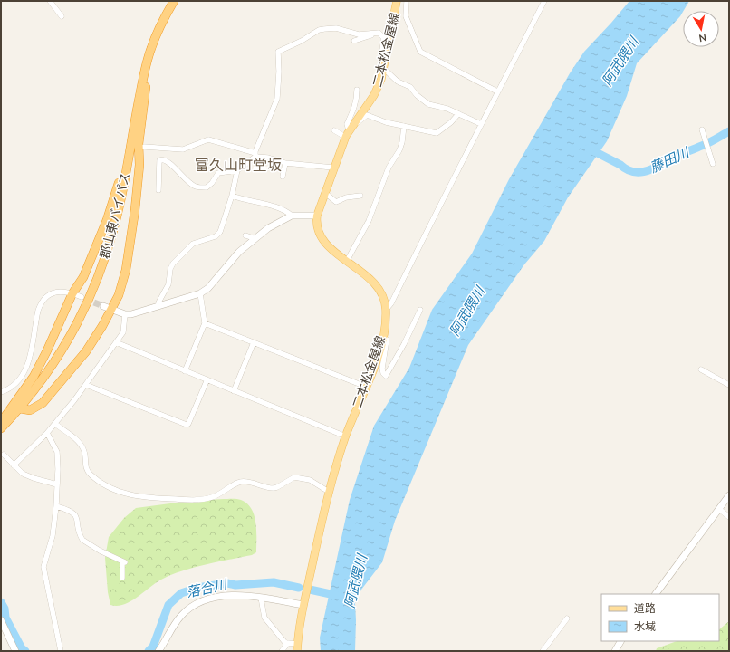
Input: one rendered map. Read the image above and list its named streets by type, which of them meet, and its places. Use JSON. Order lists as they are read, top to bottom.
{
  "streets": {
    "highway": ["郡山東バイパス"],
    "main road": ["二本松金屋線"]
  },
  "districts": ["富久山町堂坂"],
  "water": ["阿武隈川", "藤田川", "落合川"],
  "legend": ["道路", "水域"],
  "north": "bottom"
}
